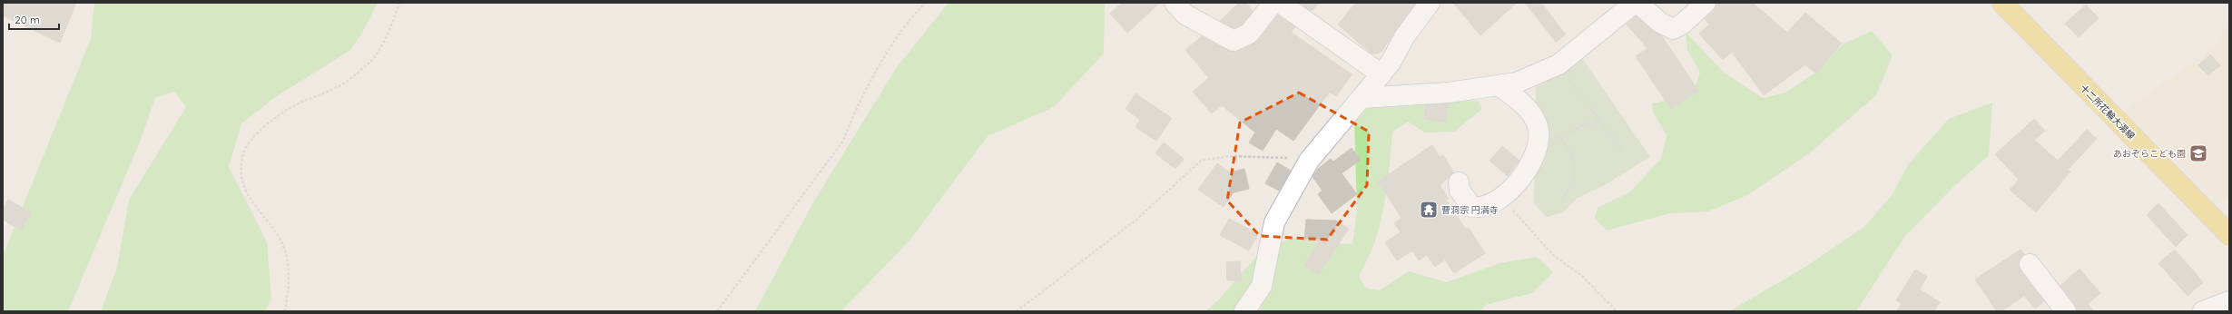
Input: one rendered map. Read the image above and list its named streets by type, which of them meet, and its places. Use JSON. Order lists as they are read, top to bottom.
{
  "streets": {
    "main road": ["十二所花輪大湯線"]
  },
  "places": {
    "school or university": ["あおぞらこども園"],
    "temple": ["曹洞宗 円満寺"]
  },
  "scale_bar": "20 m"
}
